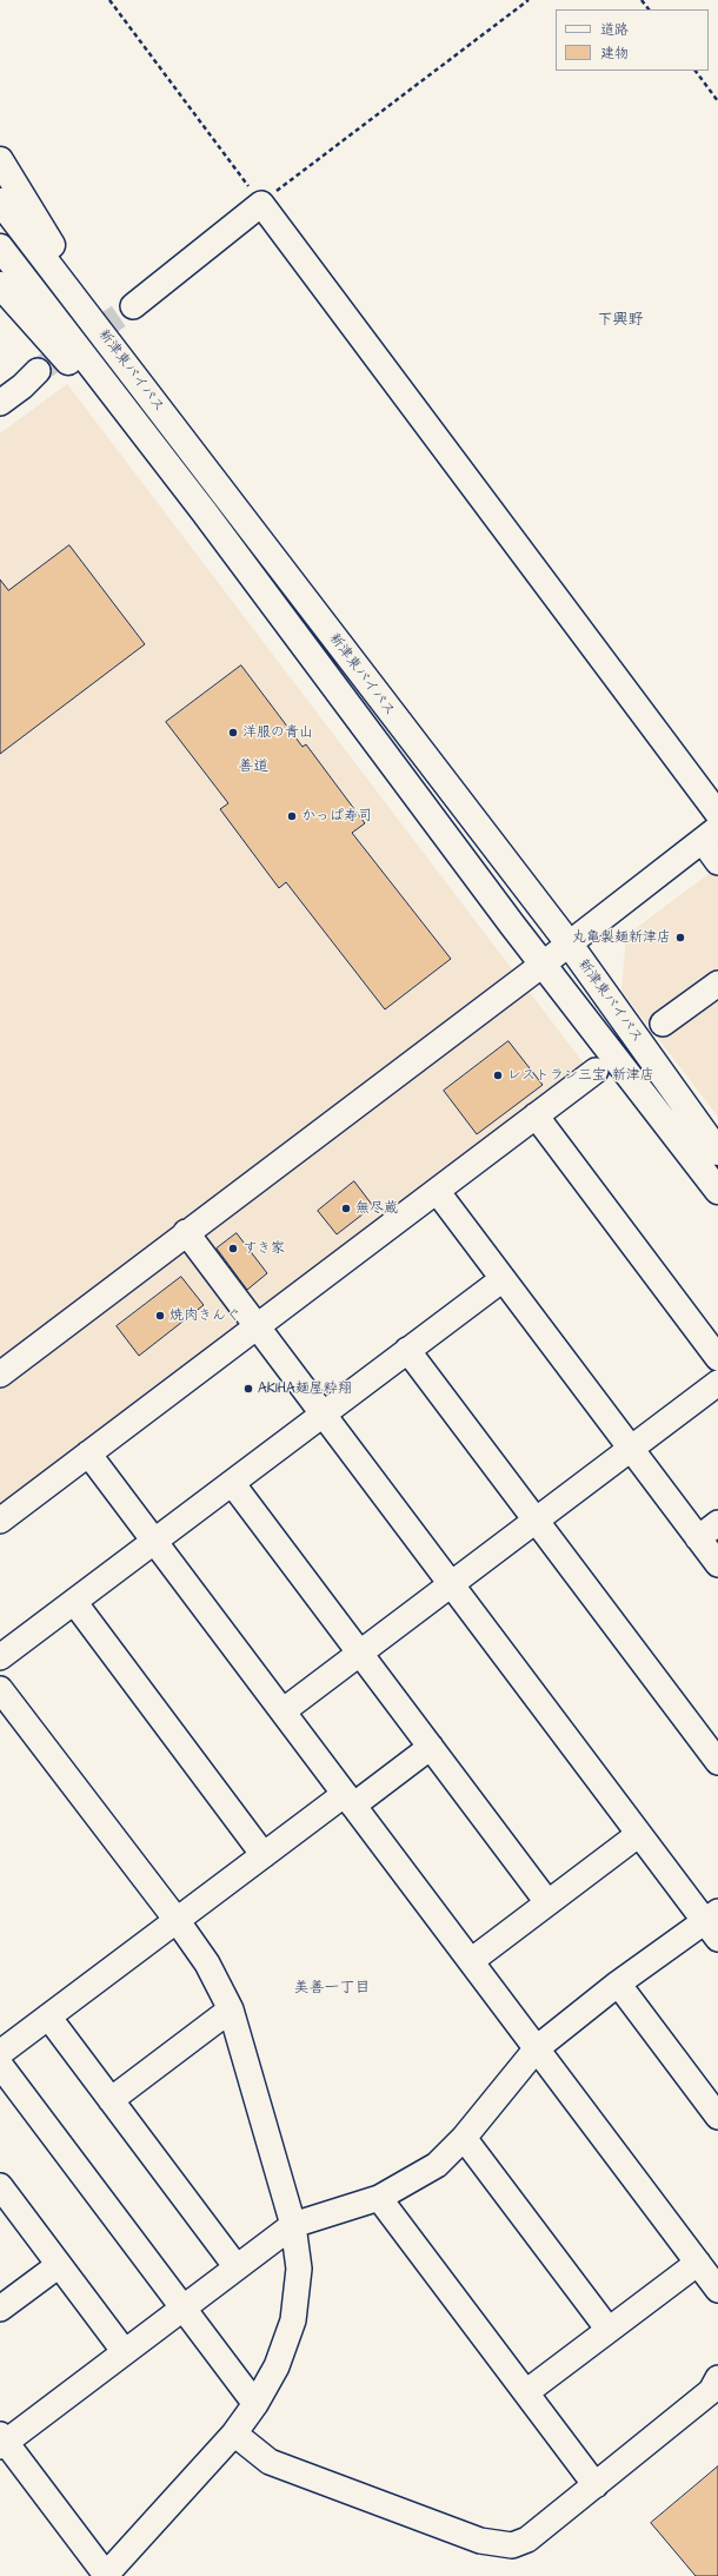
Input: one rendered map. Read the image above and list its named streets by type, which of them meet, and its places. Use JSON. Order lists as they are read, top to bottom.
{
  "streets": {
    "highway": ["新津東バイパス"]
  },
  "districts": ["下興野", "善道", "美善一丁目"],
  "places": [
    "洋服の青山",
    "かっぱ寿司",
    "丸亀製麺新津店",
    "レストラン三宝 新津店",
    "無尽蔵",
    "すき家",
    "焼肉きんぐ",
    "AKIHA麺屋粋翔"
  ],
  "legend": ["道路", "建物"]
}
